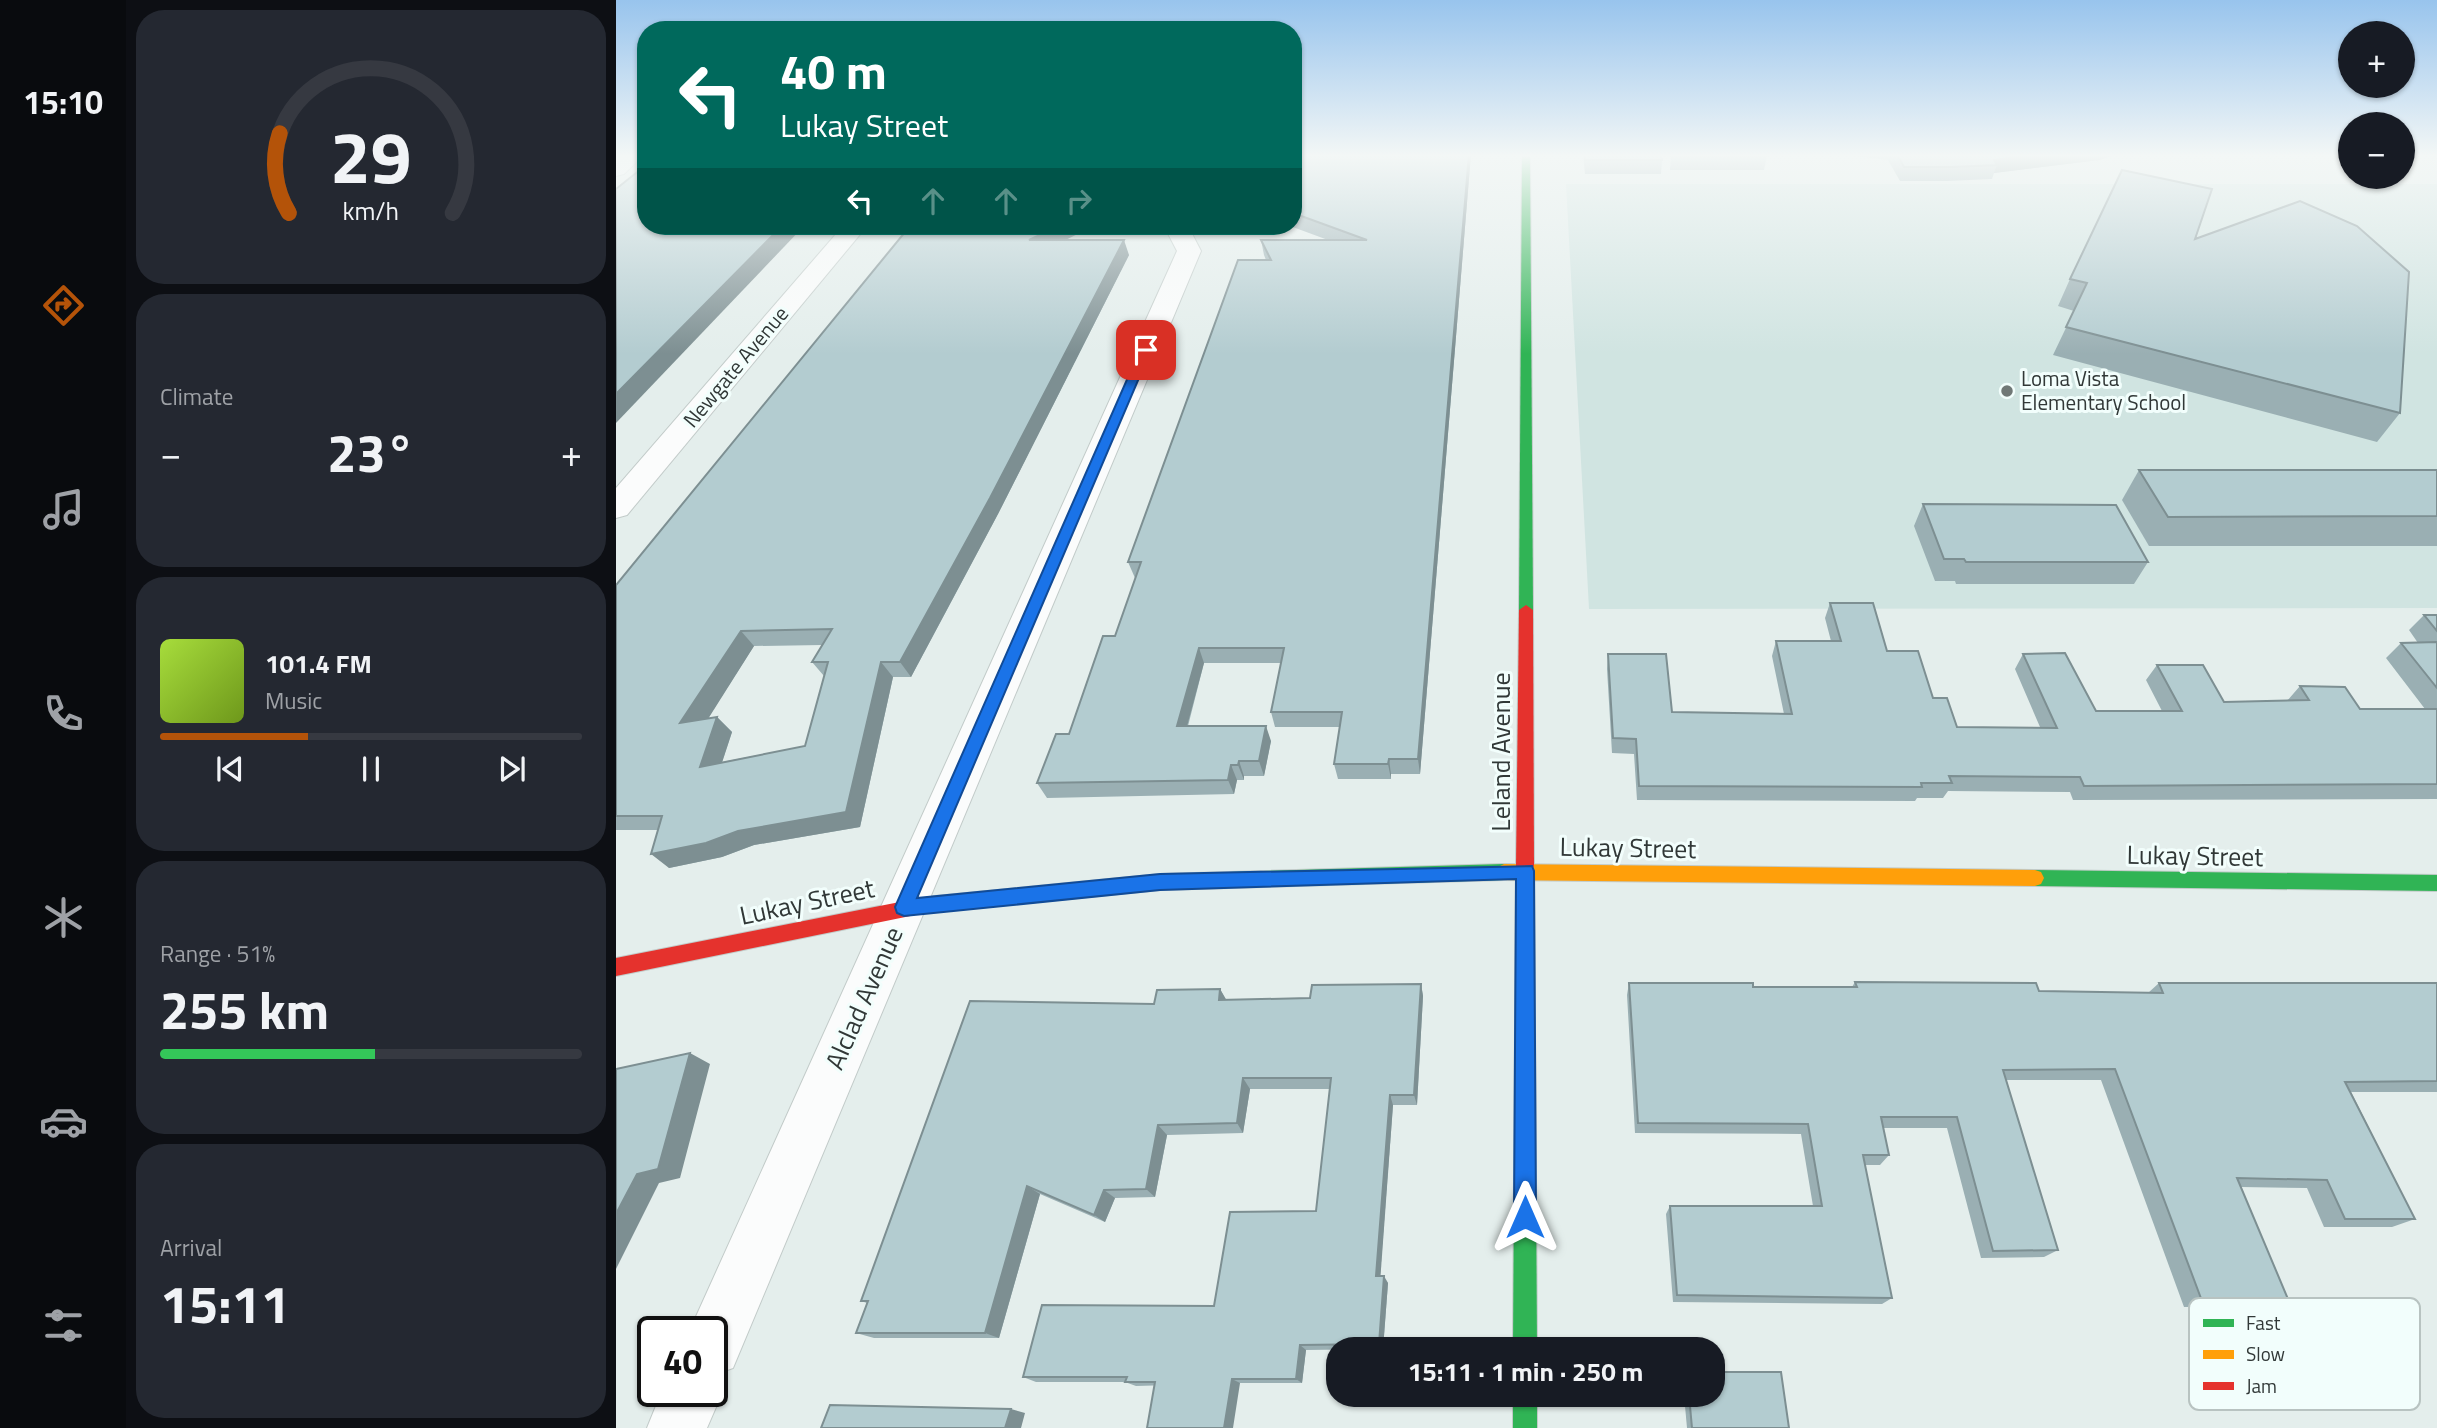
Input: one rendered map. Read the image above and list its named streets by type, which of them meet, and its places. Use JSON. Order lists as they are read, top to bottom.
{
  "streets": {
    "street": [
      "Newgate Avenue",
      "Leland Avenue",
      "Lukay Street",
      "Alclad Avenue"
    ]
  },
  "crossings": [
    ["Leland Avenue", "Lukay Street"],
    ["Lukay Street", "Alclad Avenue"]
  ],
  "places": ["Loma Vista Elementary School"],
  "legend": ["Fast", "Slow", "Jam"],
  "page": {
    "tabs": "15:10",
    "map_buttons": ["+", "−"],
    "turn": ["40 m", "Lukay Street"],
    "tile": [
      "Climate",
      ["Range · 51%", "255 km"],
      ["Arrival", "15:11"]
    ],
    "heat": ["−", "23°", "+"],
    "song": ["101.4 FM", "Music"],
    "limit": "40",
    "trip": "15:11 · 1 min · 250 m",
    "gauge": ["29", "km/h"]
  }
}
